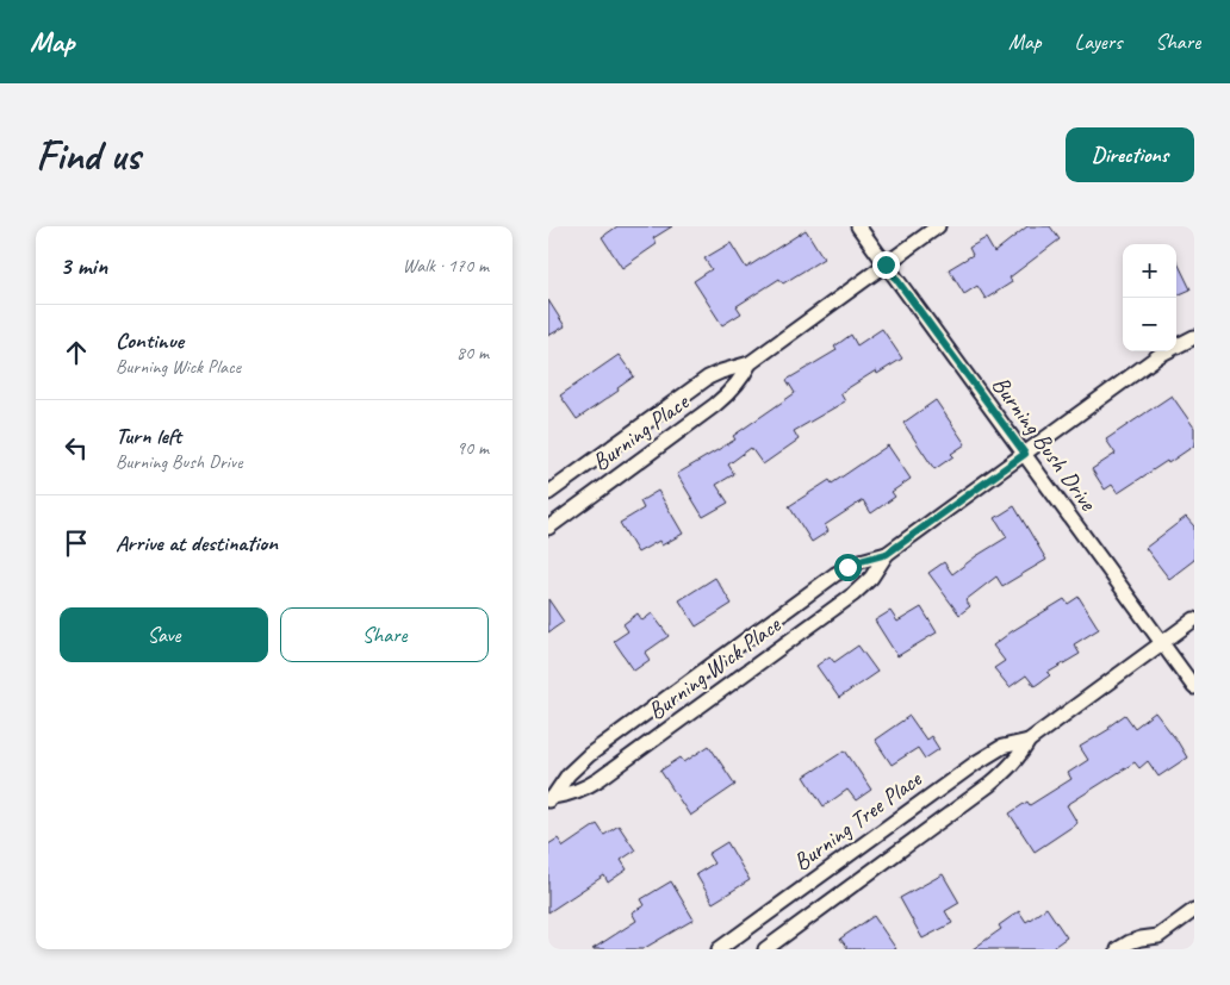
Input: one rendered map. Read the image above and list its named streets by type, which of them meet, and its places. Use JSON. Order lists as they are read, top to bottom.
{
  "streets": {
    "street": [
      "Burning Place",
      "Burning Bush Drive",
      "Burning Wick Place",
      "Burning Tree Place"
    ]
  },
  "crossings": [
    ["Burning Place", "Burning Bush Drive"],
    ["Burning Bush Drive", "Burning Wick Place"],
    ["Burning Bush Drive", "Burning Tree Place"]
  ],
  "page": {
    "header": "Map",
    "nav": ["Map", "Layers", "Share"],
    "buttons": [
      "Directions",
      ["Save", "Share"]
    ],
    "title": "Find us",
    "heading": ["3 min", "Walk · 170 m"],
    "map_buttons": ["+", "−"],
    "list": [
      ["Continue", "Burning Wick Place", "80 m"],
      ["Turn left", "Burning Bush Drive", "90 m"],
      "Arrive at destination"
    ]
  }
}
